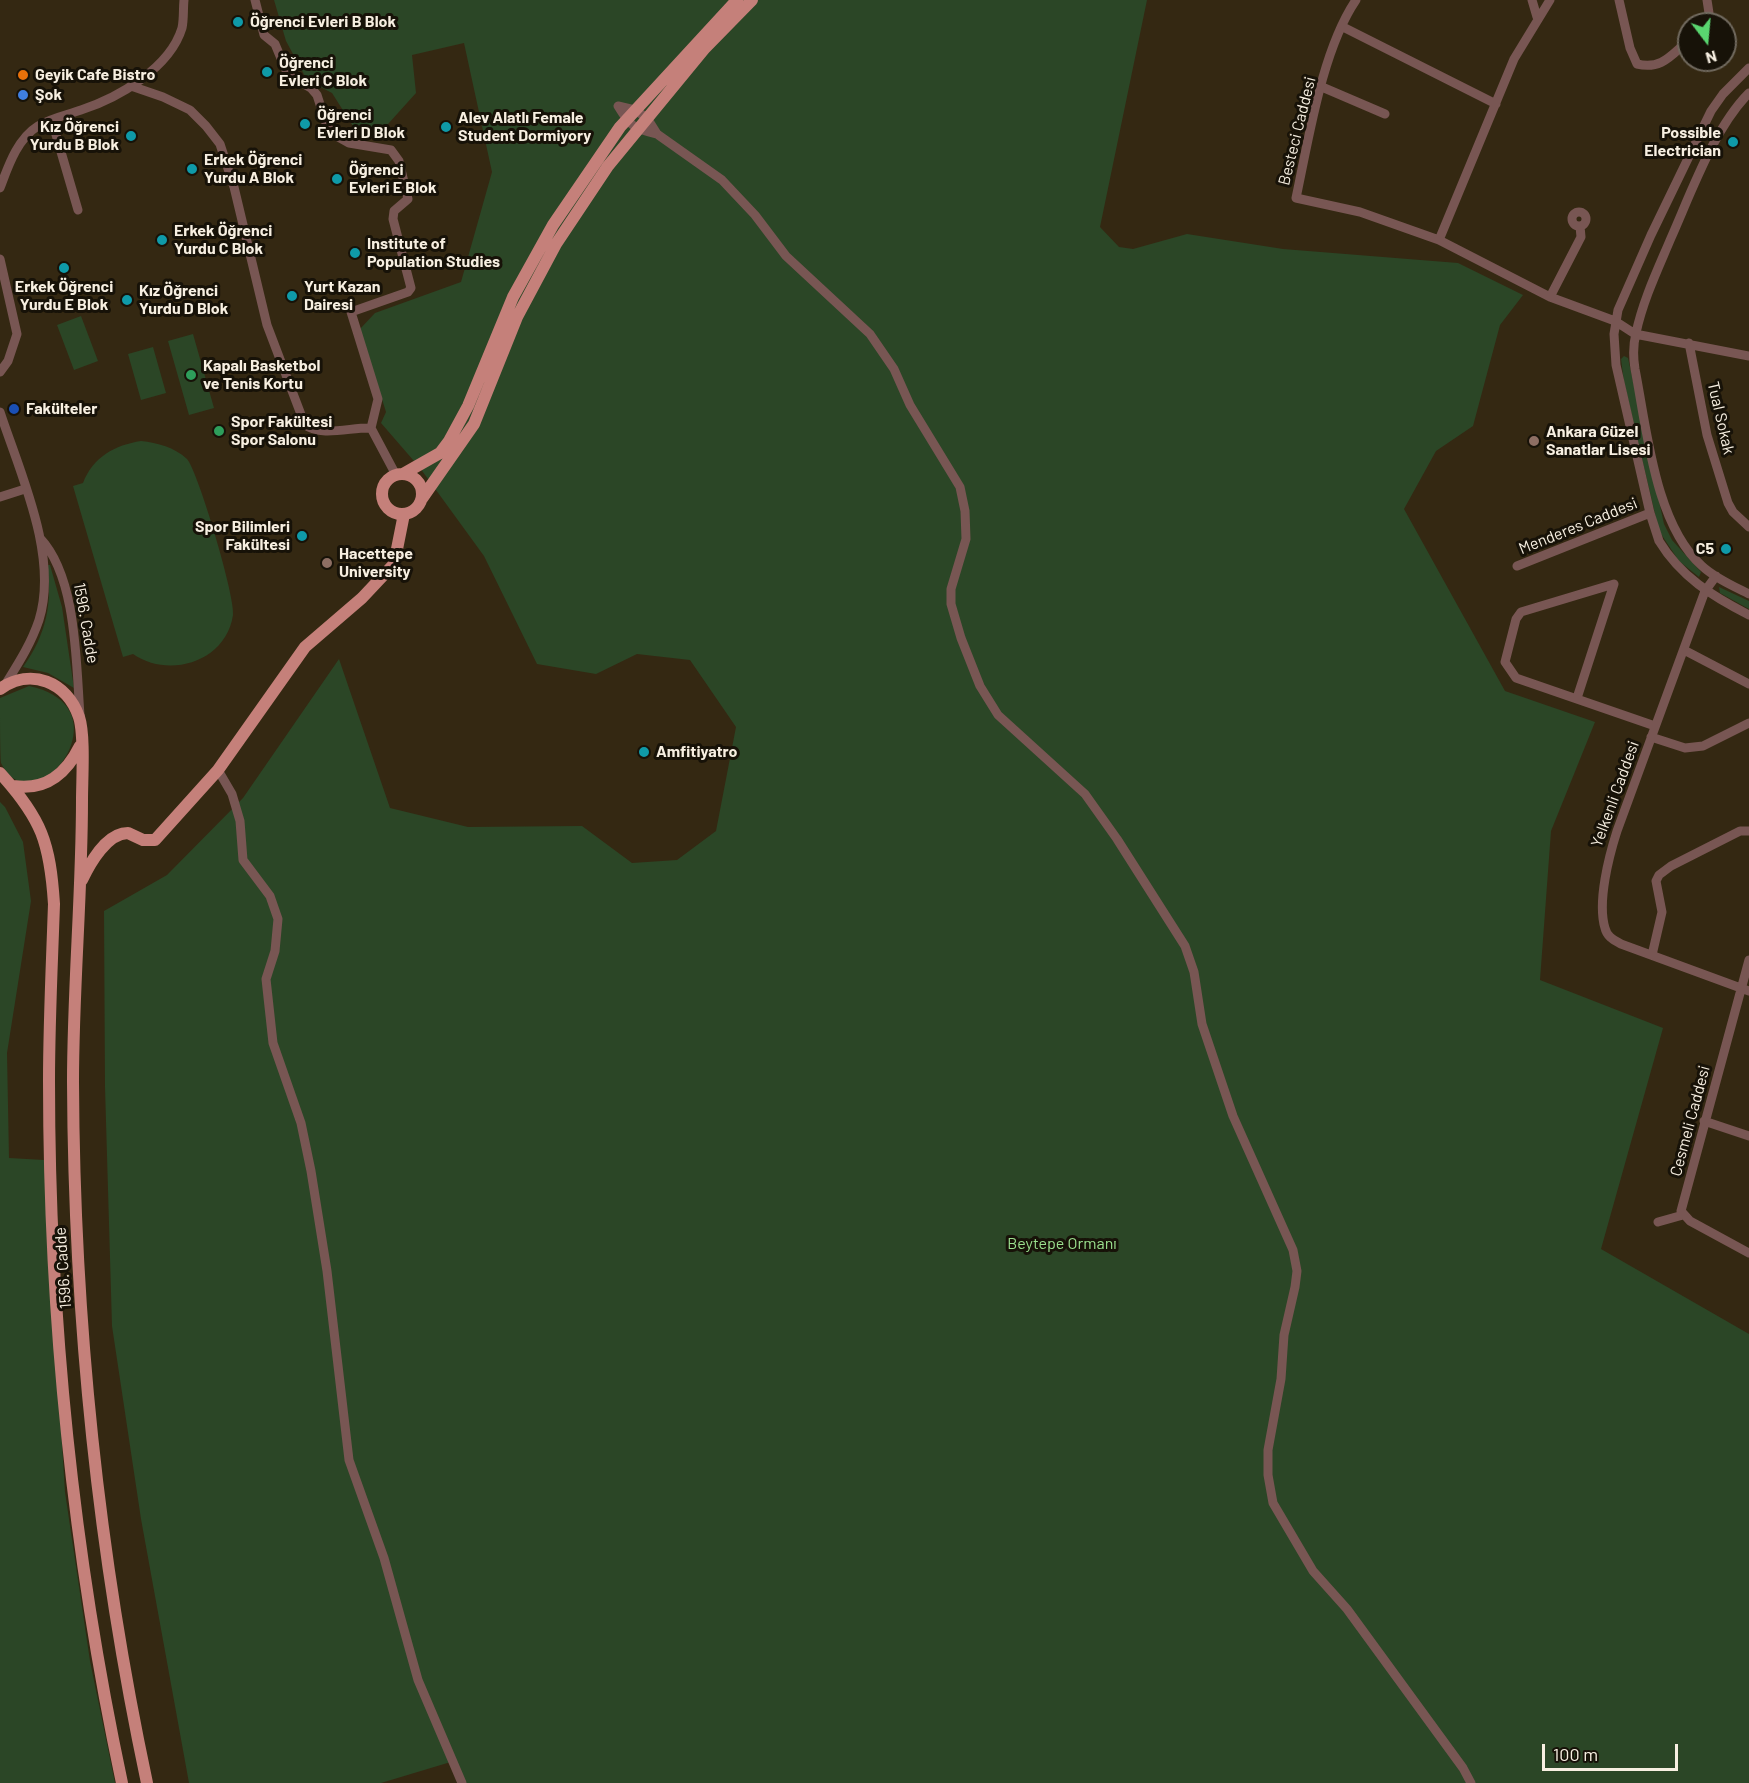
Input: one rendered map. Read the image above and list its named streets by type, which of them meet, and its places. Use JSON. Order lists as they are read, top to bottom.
{
  "streets": {
    "main road": ["1596. Cadde"],
    "street": [
      "Besteci Caddesi",
      "Tual Sokak",
      "Menderes Caddesi",
      "Yelkenli Caddesi",
      "Cesmeli Caddesi"
    ]
  },
  "crossings": [
    ["Yelkenli Caddesi", "Cesmeli Caddesi"]
  ],
  "parks": ["Beytepe Ormanı"],
  "places": [
    "Öğrenci Evleri B Blok",
    "Öğrenci Evleri C Blok",
    "Geyik Cafe Bistro",
    "Şok",
    "Öğrenci Evleri D Blok",
    "Alev Alatlı Female Student Dormiyory",
    "Kız Öğrenci Yurdu B Blok",
    "Possible Electrician",
    "Erkek Öğrenci Yurdu A Blok",
    "Öğrenci Evleri E Blok",
    "Erkek Öğrenci Yurdu C Blok",
    "Institute of Population Studies",
    "Erkek Öğrenci Yurdu E Blok",
    "Yurt Kazan Dairesi",
    "Kız Öğrenci Yurdu D Blok",
    "Kapalı Basketbol ve Tenis Kortu",
    "Fakülteler",
    "Spor Fakültesi Spor Salonu",
    "Ankara Güzel Sanatlar Lisesi",
    "Spor Bilimleri Fakültesi",
    "C5",
    "Hacettepe University",
    "Amfitiyatro"
  ],
  "scale_bar": "100 m",
  "north": "bottom"
}
